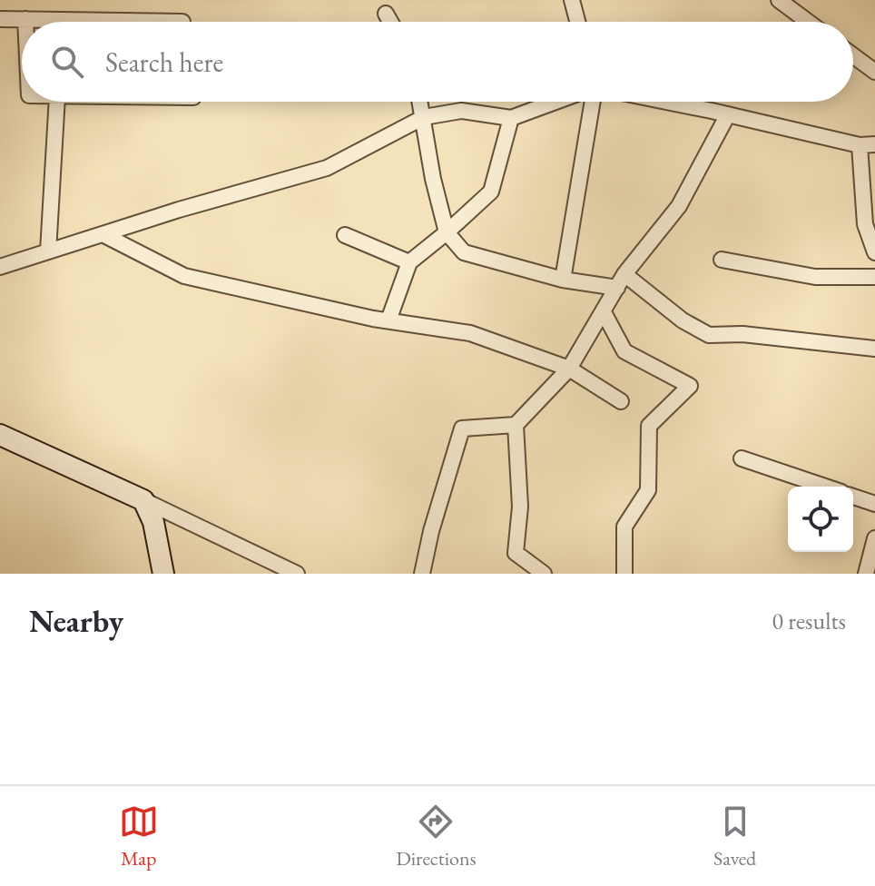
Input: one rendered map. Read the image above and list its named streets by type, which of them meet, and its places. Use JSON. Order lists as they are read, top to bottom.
{
  "page": {
    "search": "Search here",
    "heading": ["Nearby", "0 results"],
    "nav": ["Map", "Directions", "Saved"]
  }
}
